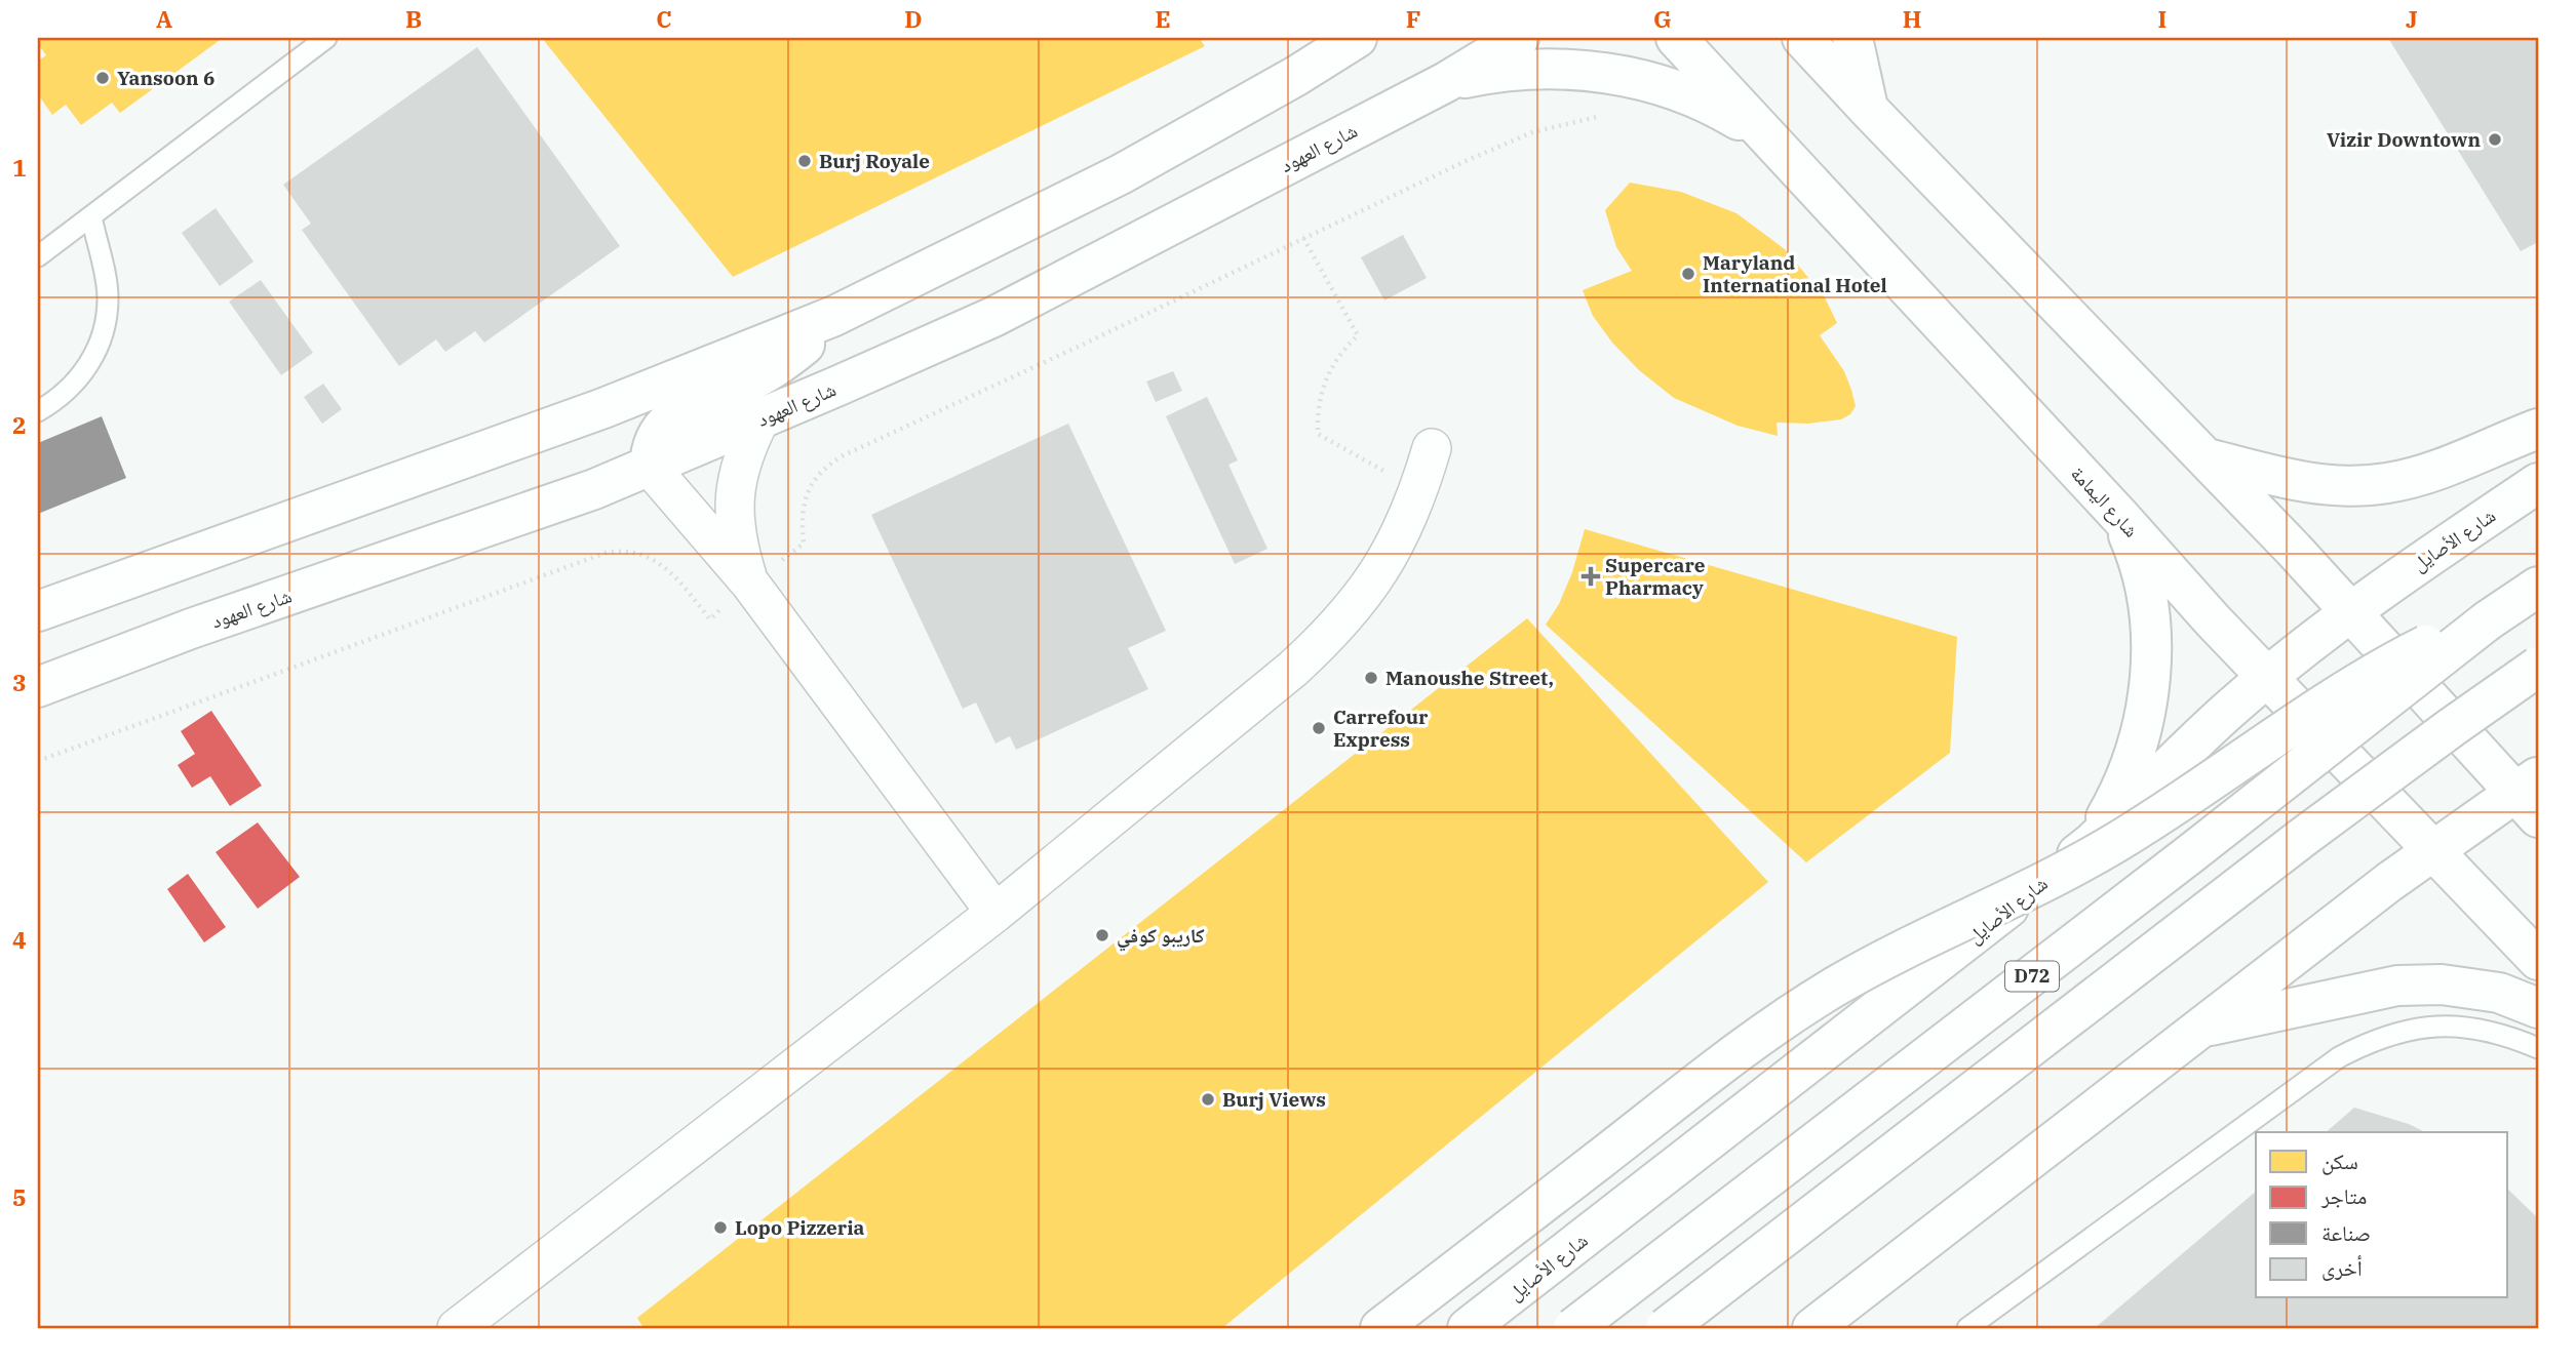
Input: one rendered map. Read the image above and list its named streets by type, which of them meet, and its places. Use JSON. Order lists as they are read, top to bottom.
{
  "streets": {
    "street": [
      "شارع العهود",
      "شارع اليمامة",
      "شارع الأصايل",
      "D72"
    ]
  },
  "crossings": [
    ["شارع اليمامة", "شارع الأصايل"]
  ],
  "places": {
    "other": [
      "Yansoon 6",
      "Vizir Downtown",
      "Burj Royale",
      "Maryland International Hotel",
      "Manoushe Street,",
      "Carrefour Express",
      "كاريبو كوفي",
      "Burj Views",
      "Lopo Pizzeria"
    ],
    "health": ["Supercare Pharmacy"]
  },
  "legend": [
    "سكن",
    "متاجر",
    "صناعة",
    "أخرى"
  ],
  "grid": {
    "columns": [
      "A",
      "B",
      "C",
      "D",
      "E",
      "F",
      "G",
      "H",
      "I",
      "J"
    ],
    "rows": [
      "1",
      "2",
      "3",
      "4",
      "5"
    ]
  }
}
